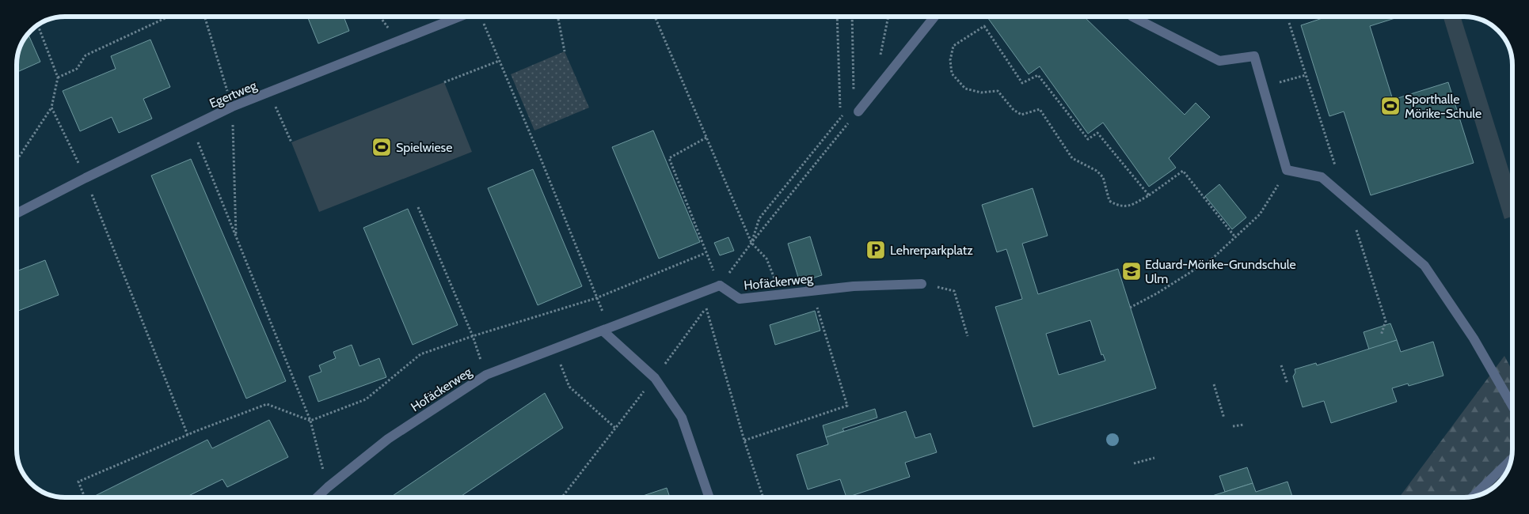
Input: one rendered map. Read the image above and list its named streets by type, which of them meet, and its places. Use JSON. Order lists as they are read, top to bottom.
{
  "streets": {
    "street": ["Egertweg", "Hofäckerweg"]
  },
  "places": {
    "sports": ["Sporthalle Mörike-Schule", "Spielwiese"],
    "parking": ["Lehrerparkplatz"],
    "school or university": ["Eduard-Mörike-Grundschule Ulm"]
  }
}
